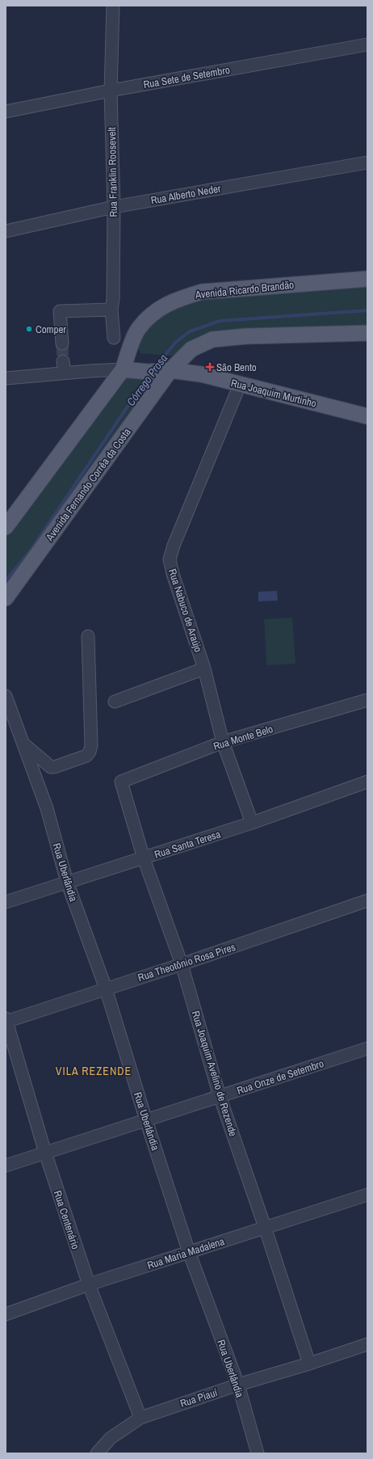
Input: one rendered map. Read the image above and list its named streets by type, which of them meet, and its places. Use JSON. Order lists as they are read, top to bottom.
{
  "streets": {
    "main road": ["Avenida Ricardo Brandão", "Rua Joaquim Murtinho", "Avenida Fernando Corrêa da Costa"],
    "street": [
      "Rua Sete de Setembro",
      "Rua Franklin Roosevelt",
      "Rua Alberto Neder",
      "Rua Nabuco de Araújo",
      "Rua Monte Belo",
      "Rua Santa Teresa",
      "Rua Uberlândia",
      "Rua Theotônio Rosa Pires",
      "Rua Joaquim Avelino de Rezende",
      "Rua Onze de Setembro",
      "Rua Centenário",
      "Rua Maria Madalena",
      "Rua Piauí"
    ]
  },
  "crossings": [
    ["Rua Sete de Setembro", "Rua Franklin Roosevelt"],
    ["Rua Franklin Roosevelt", "Rua Alberto Neder"],
    ["Avenida Ricardo Brandão", "Rua Joaquim Murtinho"],
    ["Rua Joaquim Murtinho", "Avenida Fernando Corrêa da Costa"],
    ["Rua Joaquim Murtinho", "Rua Nabuco de Araújo"],
    ["Rua Nabuco de Araújo", "Rua Monte Belo"],
    ["Rua Nabuco de Araújo", "Rua Santa Teresa"],
    ["Rua Monte Belo", "Rua Joaquim Avelino de Rezende"],
    ["Rua Santa Teresa", "Rua Uberlândia"],
    ["Rua Santa Teresa", "Rua Joaquim Avelino de Rezende"],
    ["Rua Uberlândia", "Rua Theotônio Rosa Pires"],
    ["Rua Uberlândia", "Rua Onze de Setembro"],
    ["Rua Uberlândia", "Rua Maria Madalena"],
    ["Rua Uberlândia", "Rua Piauí"],
    ["Rua Theotônio Rosa Pires", "Rua Joaquim Avelino de Rezende"],
    ["Rua Theotônio Rosa Pires", "Rua Centenário"],
    ["Rua Joaquim Avelino de Rezende", "Rua Onze de Setembro"],
    ["Rua Joaquim Avelino de Rezende", "Rua Maria Madalena"],
    ["Rua Joaquim Avelino de Rezende", "Rua Piauí"],
    ["Rua Onze de Setembro", "Rua Centenário"],
    ["Rua Centenário", "Rua Maria Madalena"],
    ["Rua Centenário", "Rua Piauí"]
  ],
  "districts": ["VILA REZENDE"],
  "water": ["Córrego Prosa"],
  "places": {
    "other": ["Comper"],
    "health": ["São Bento"]
  }
}
